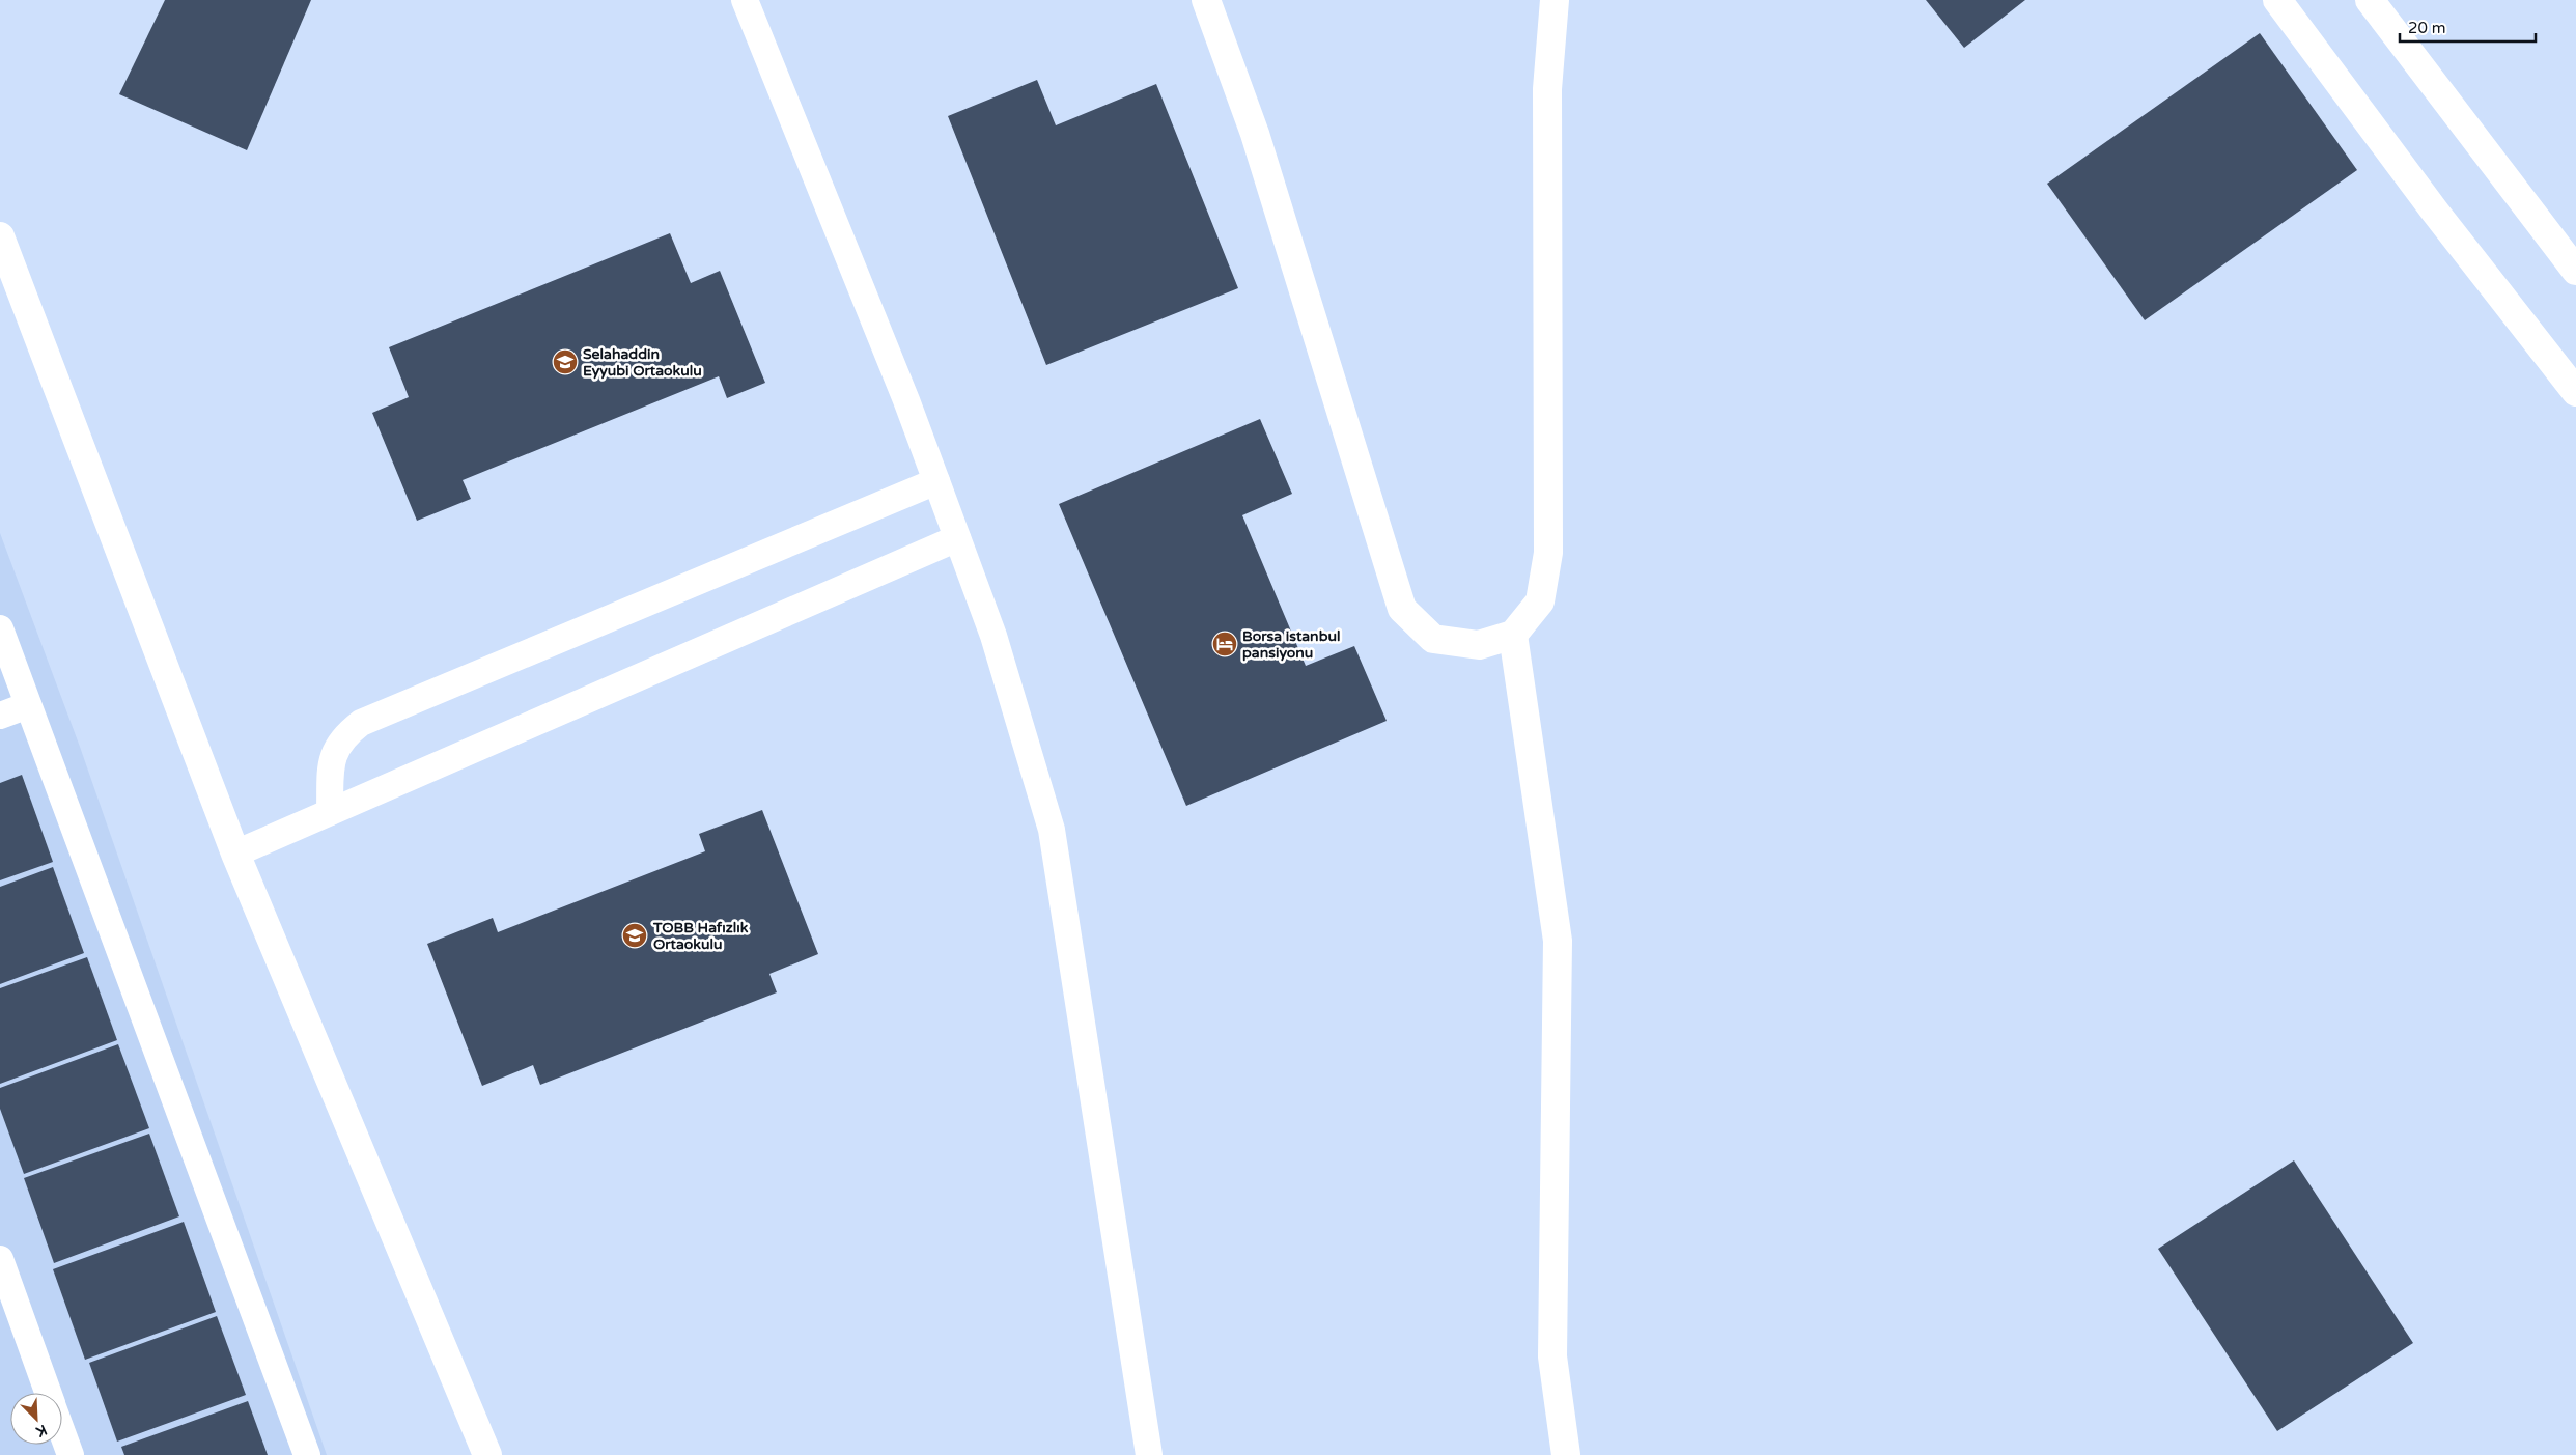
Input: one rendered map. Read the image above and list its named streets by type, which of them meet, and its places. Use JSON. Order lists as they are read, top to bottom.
{
  "places": {
    "school or university": ["Selahaddin Eyyubi Ortaokulu", "TOBB Hafızlık Ortaokulu"],
    "hotel": ["Borsa istanbul pansiyonu"]
  },
  "scale_bar": "20 m",
  "north": "bottom right"
}
